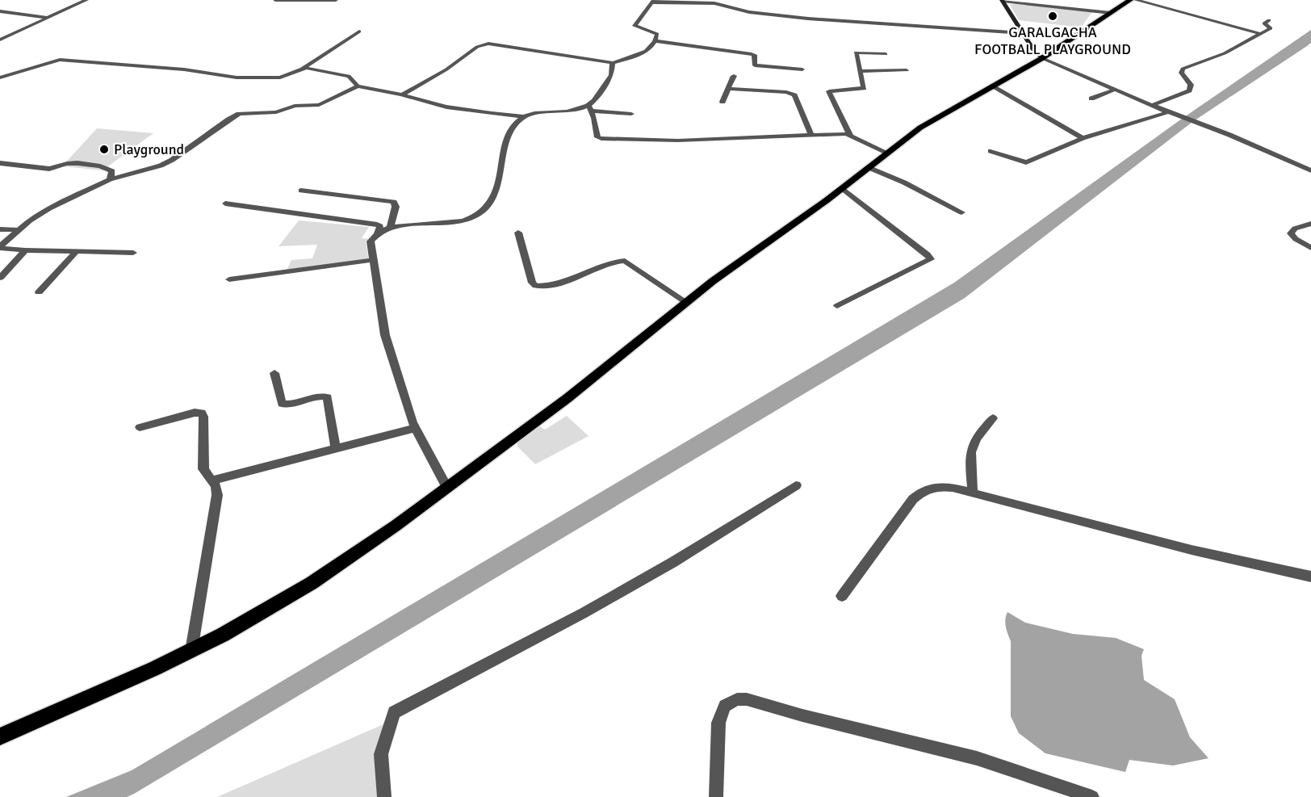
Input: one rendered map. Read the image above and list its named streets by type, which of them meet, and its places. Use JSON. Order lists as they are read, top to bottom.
{
  "places": ["GARALGACHA FOOTBALL PLAYGROUND", "Playground"]
}
